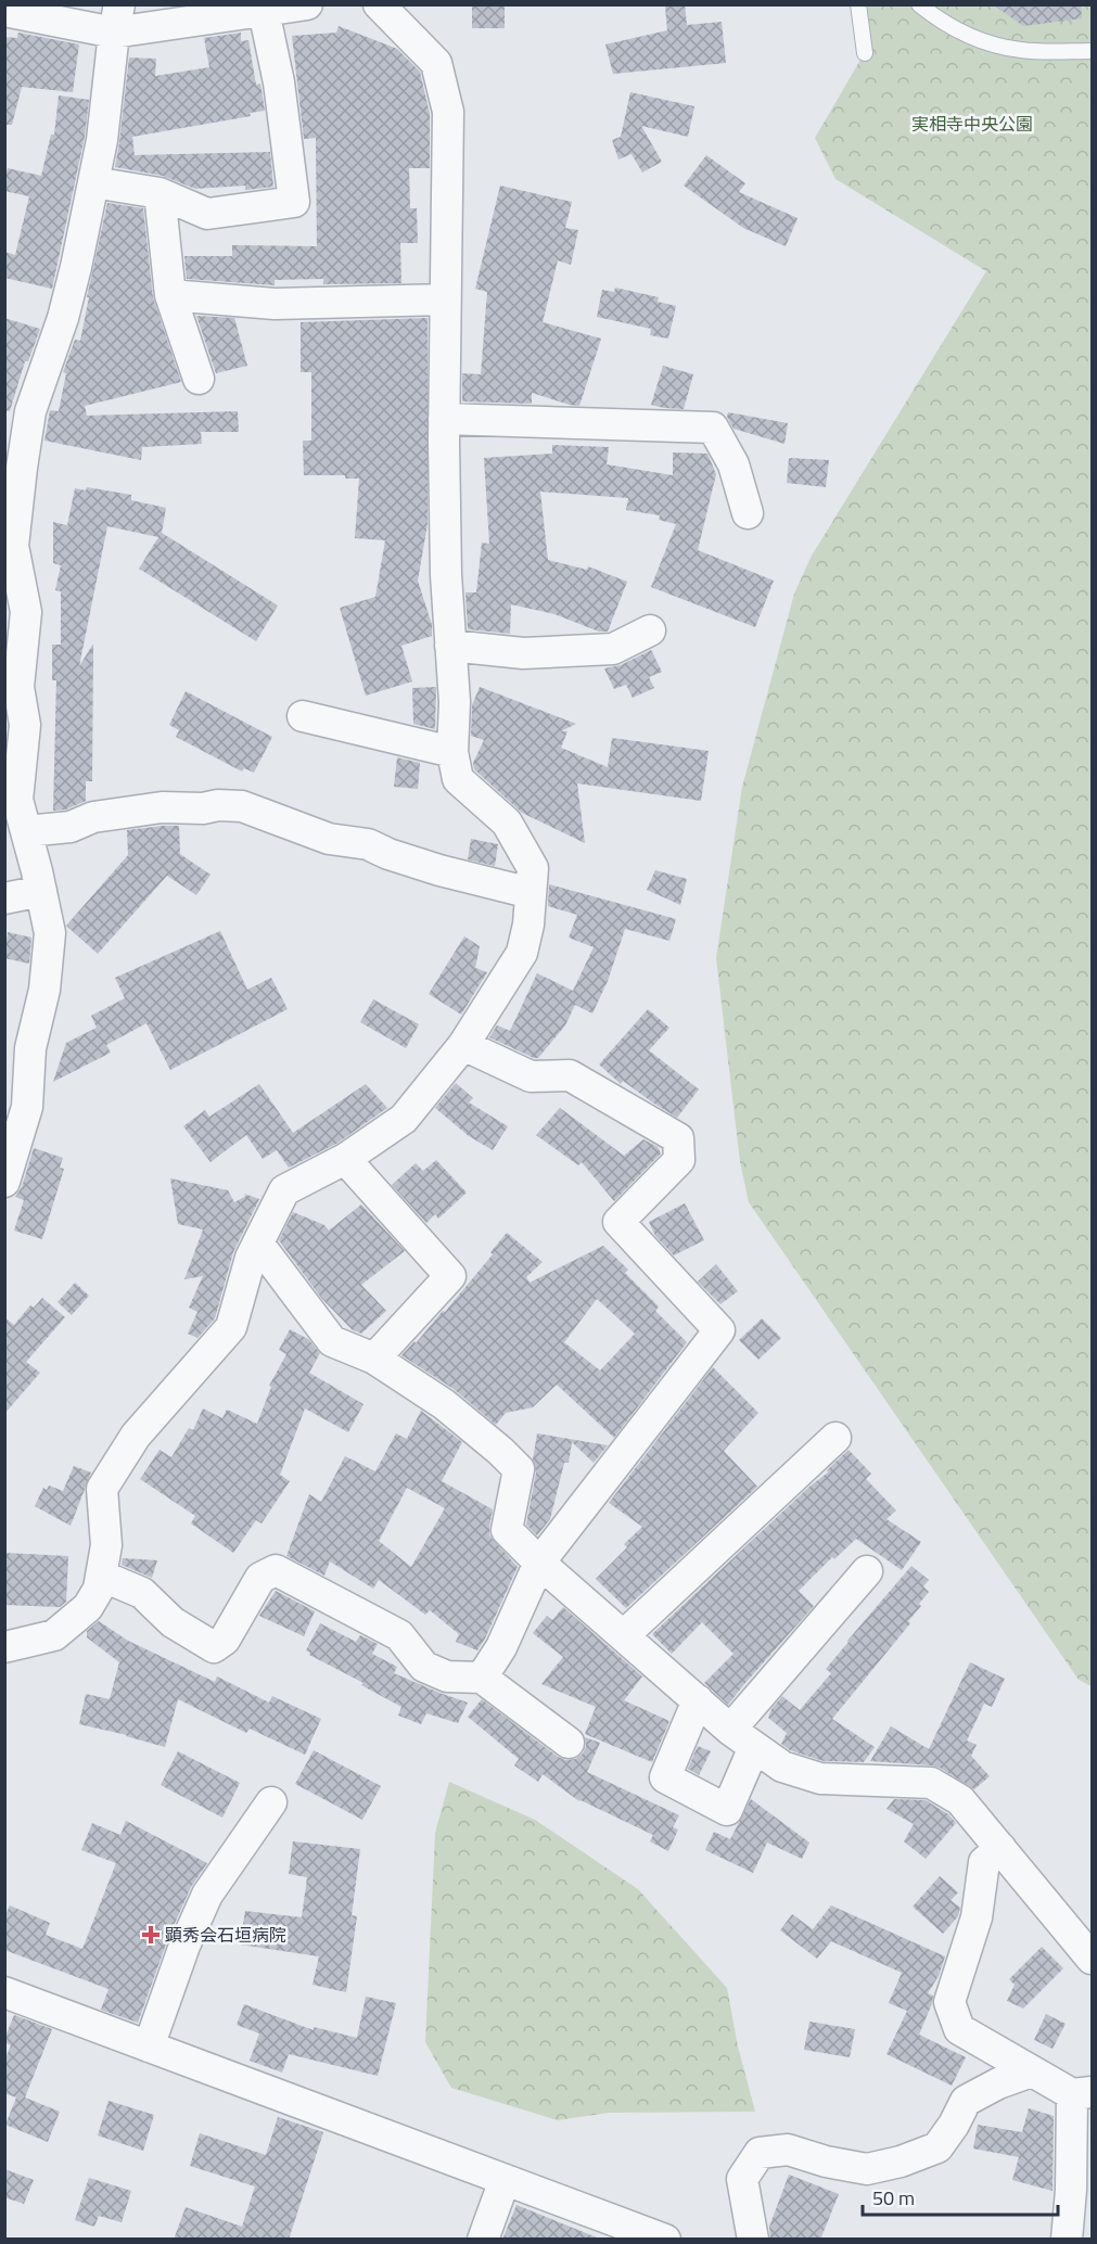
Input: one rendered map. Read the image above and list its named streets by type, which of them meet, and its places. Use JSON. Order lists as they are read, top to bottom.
{
  "parks": ["実相寺中央公園"],
  "places": {
    "health": ["顕秀会石垣病院"]
  },
  "scale_bar": "50 m"
}
